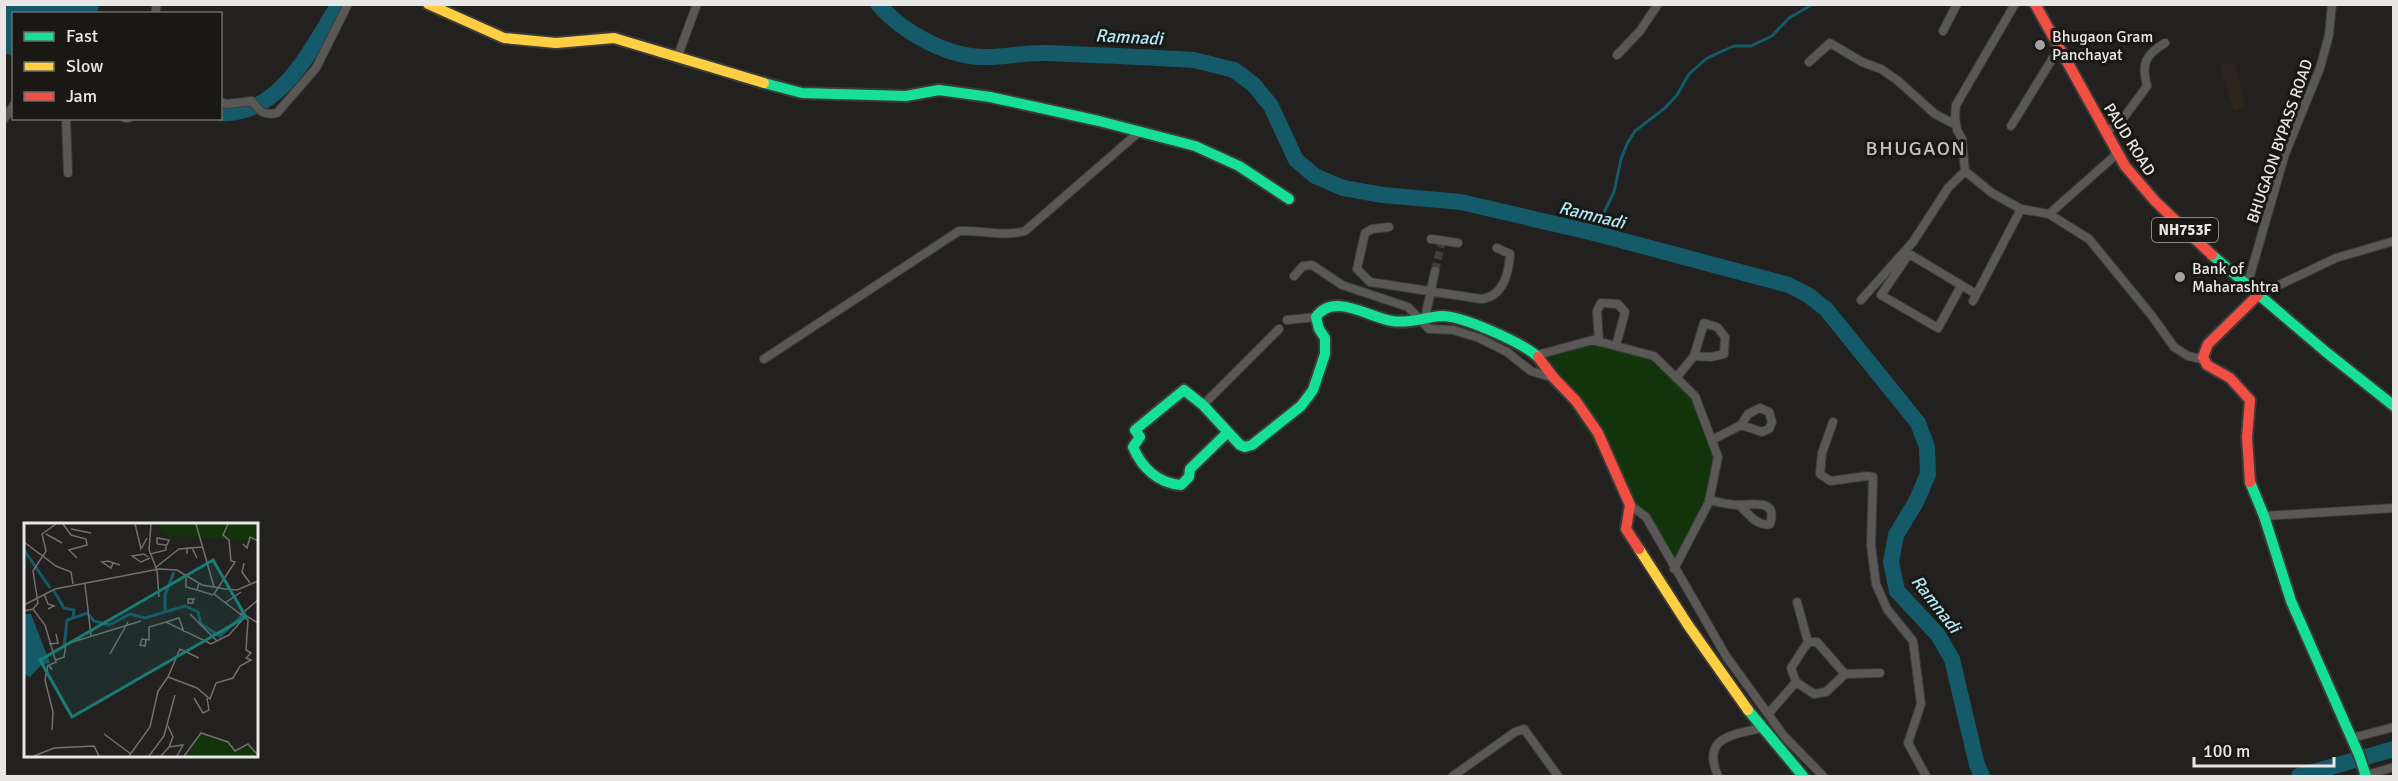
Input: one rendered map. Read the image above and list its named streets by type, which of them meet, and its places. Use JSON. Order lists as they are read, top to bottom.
{
  "streets": {
    "street": ["PAUD ROAD", "BHUGAON BYPASS ROAD", "NH753F"]
  },
  "crossings": [
    ["PAUD ROAD", "BHUGAON BYPASS ROAD"]
  ],
  "districts": ["BHUGAON"],
  "water": ["Ramnadi"],
  "places": ["Bhugaon Gram Panchayat", "Bank of Maharashtra"],
  "legend": ["Fast", "Slow", "Jam"],
  "scale_bar": "100 m"
}
